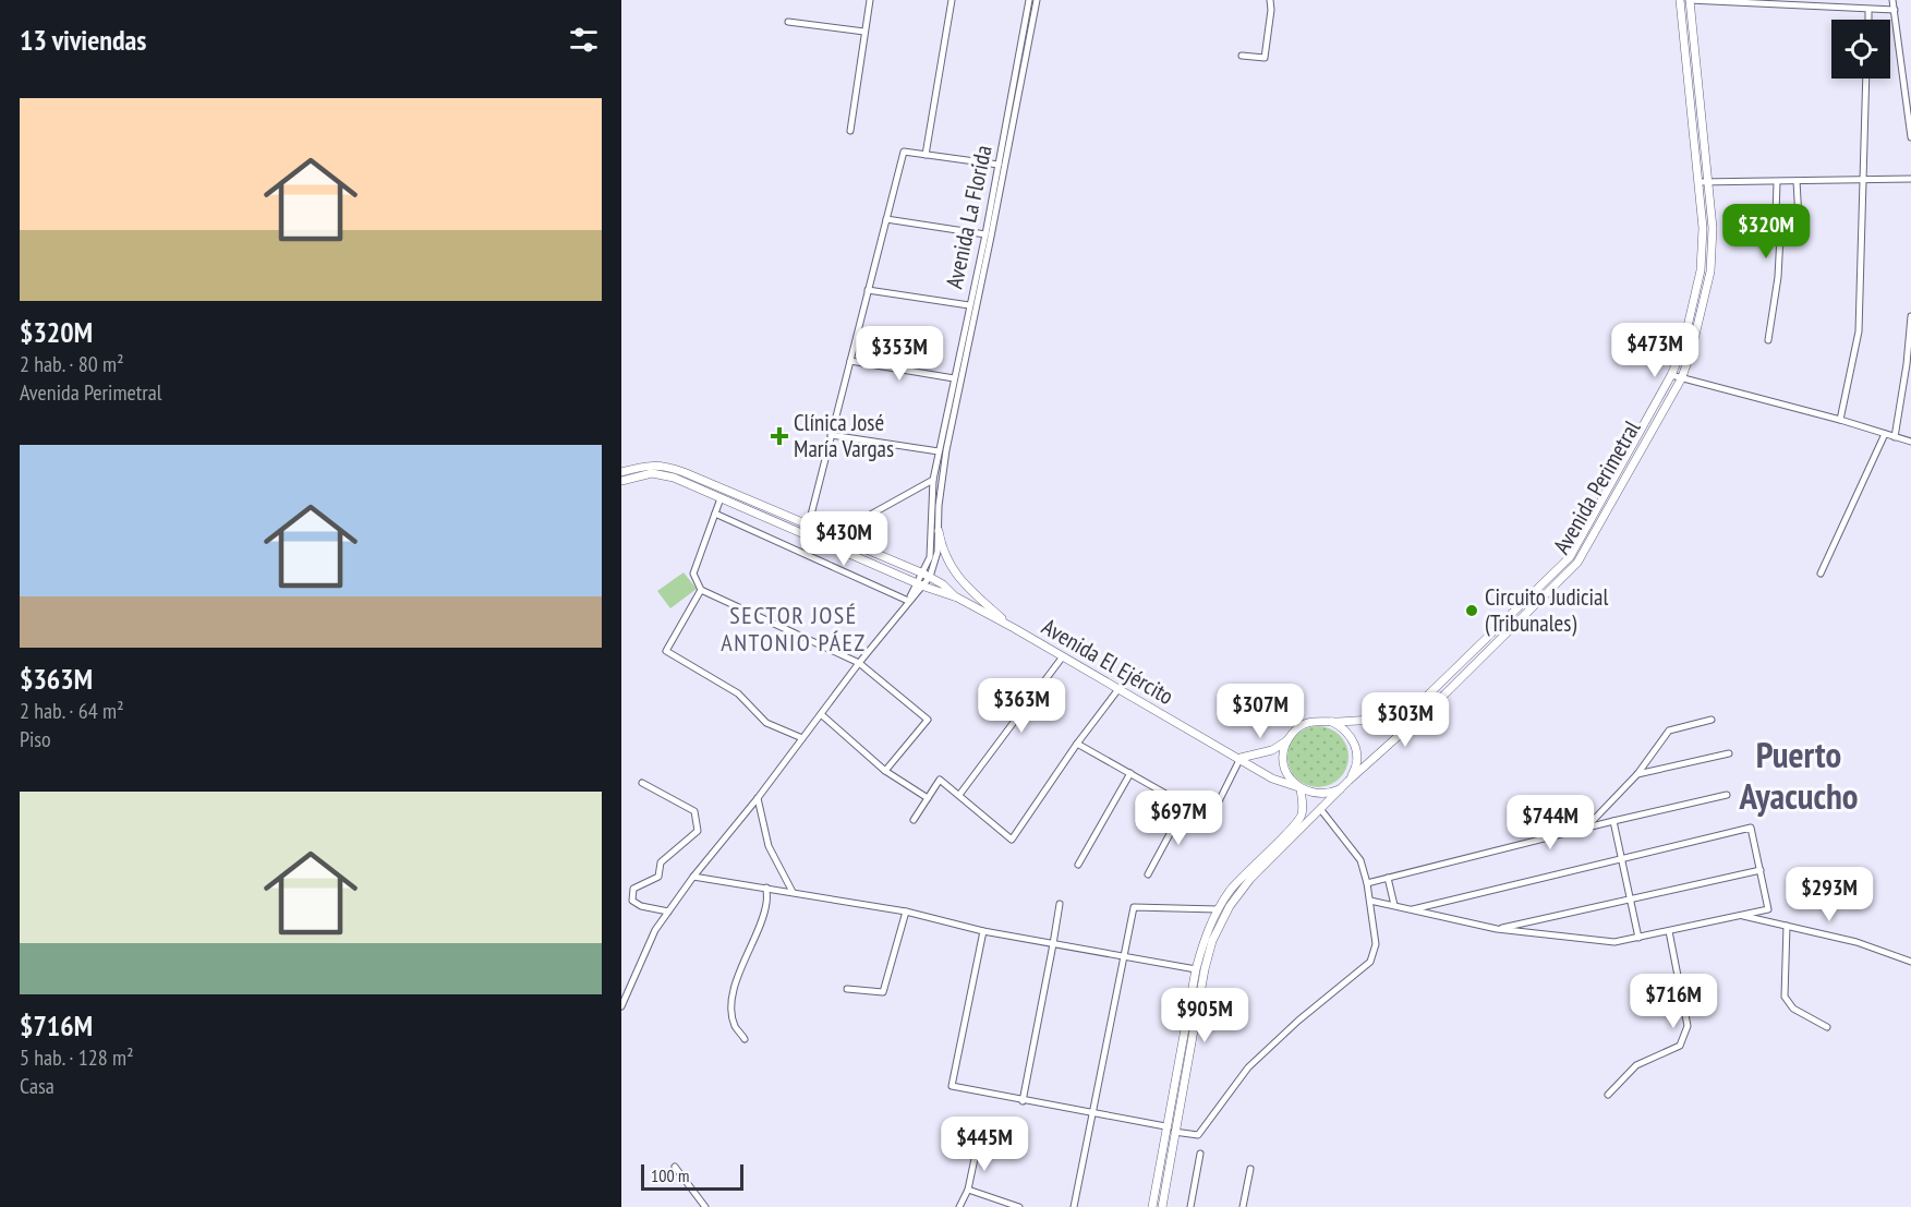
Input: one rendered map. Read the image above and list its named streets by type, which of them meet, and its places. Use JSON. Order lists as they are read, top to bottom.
{
  "streets": {
    "main road": ["Avenida Perimetral", "Avenida El Ejército"],
    "street": ["Avenida La Florida"]
  },
  "crossings": [
    ["Avenida La Florida", "Avenida El Ejército"],
    ["Avenida Perimetral", "Avenida El Ejército"]
  ],
  "districts": ["SECTOR JOSÉ ANTONIO PÁEZ", "Puerto Ayacucho"],
  "places": {
    "health": ["Clínica José María Vargas"],
    "other": ["Circuito Judicial (Tribunales)"]
  },
  "scale_bar": "100 m",
  "page": {
    "heading": "13 viviendas",
    "list": [
      {
        "name": "$320M",
        "note": "2 hab. · 80 m² · Avenida Perimetral"
      },
      {
        "name": "$363M",
        "note": "2 hab. · 64 m² · Piso"
      },
      {
        "name": "$716M",
        "note": "5 hab. · 128 m² · Casa"
      }
    ],
    "price": [
      "$320M",
      "$473M",
      "$353M",
      "$430M",
      "$363M",
      "$307M",
      "$303M",
      "$697M",
      "$744M",
      "$293M",
      "$716M",
      "$905M",
      "$445M"
    ],
    "scale": "100 m"
  }
}
